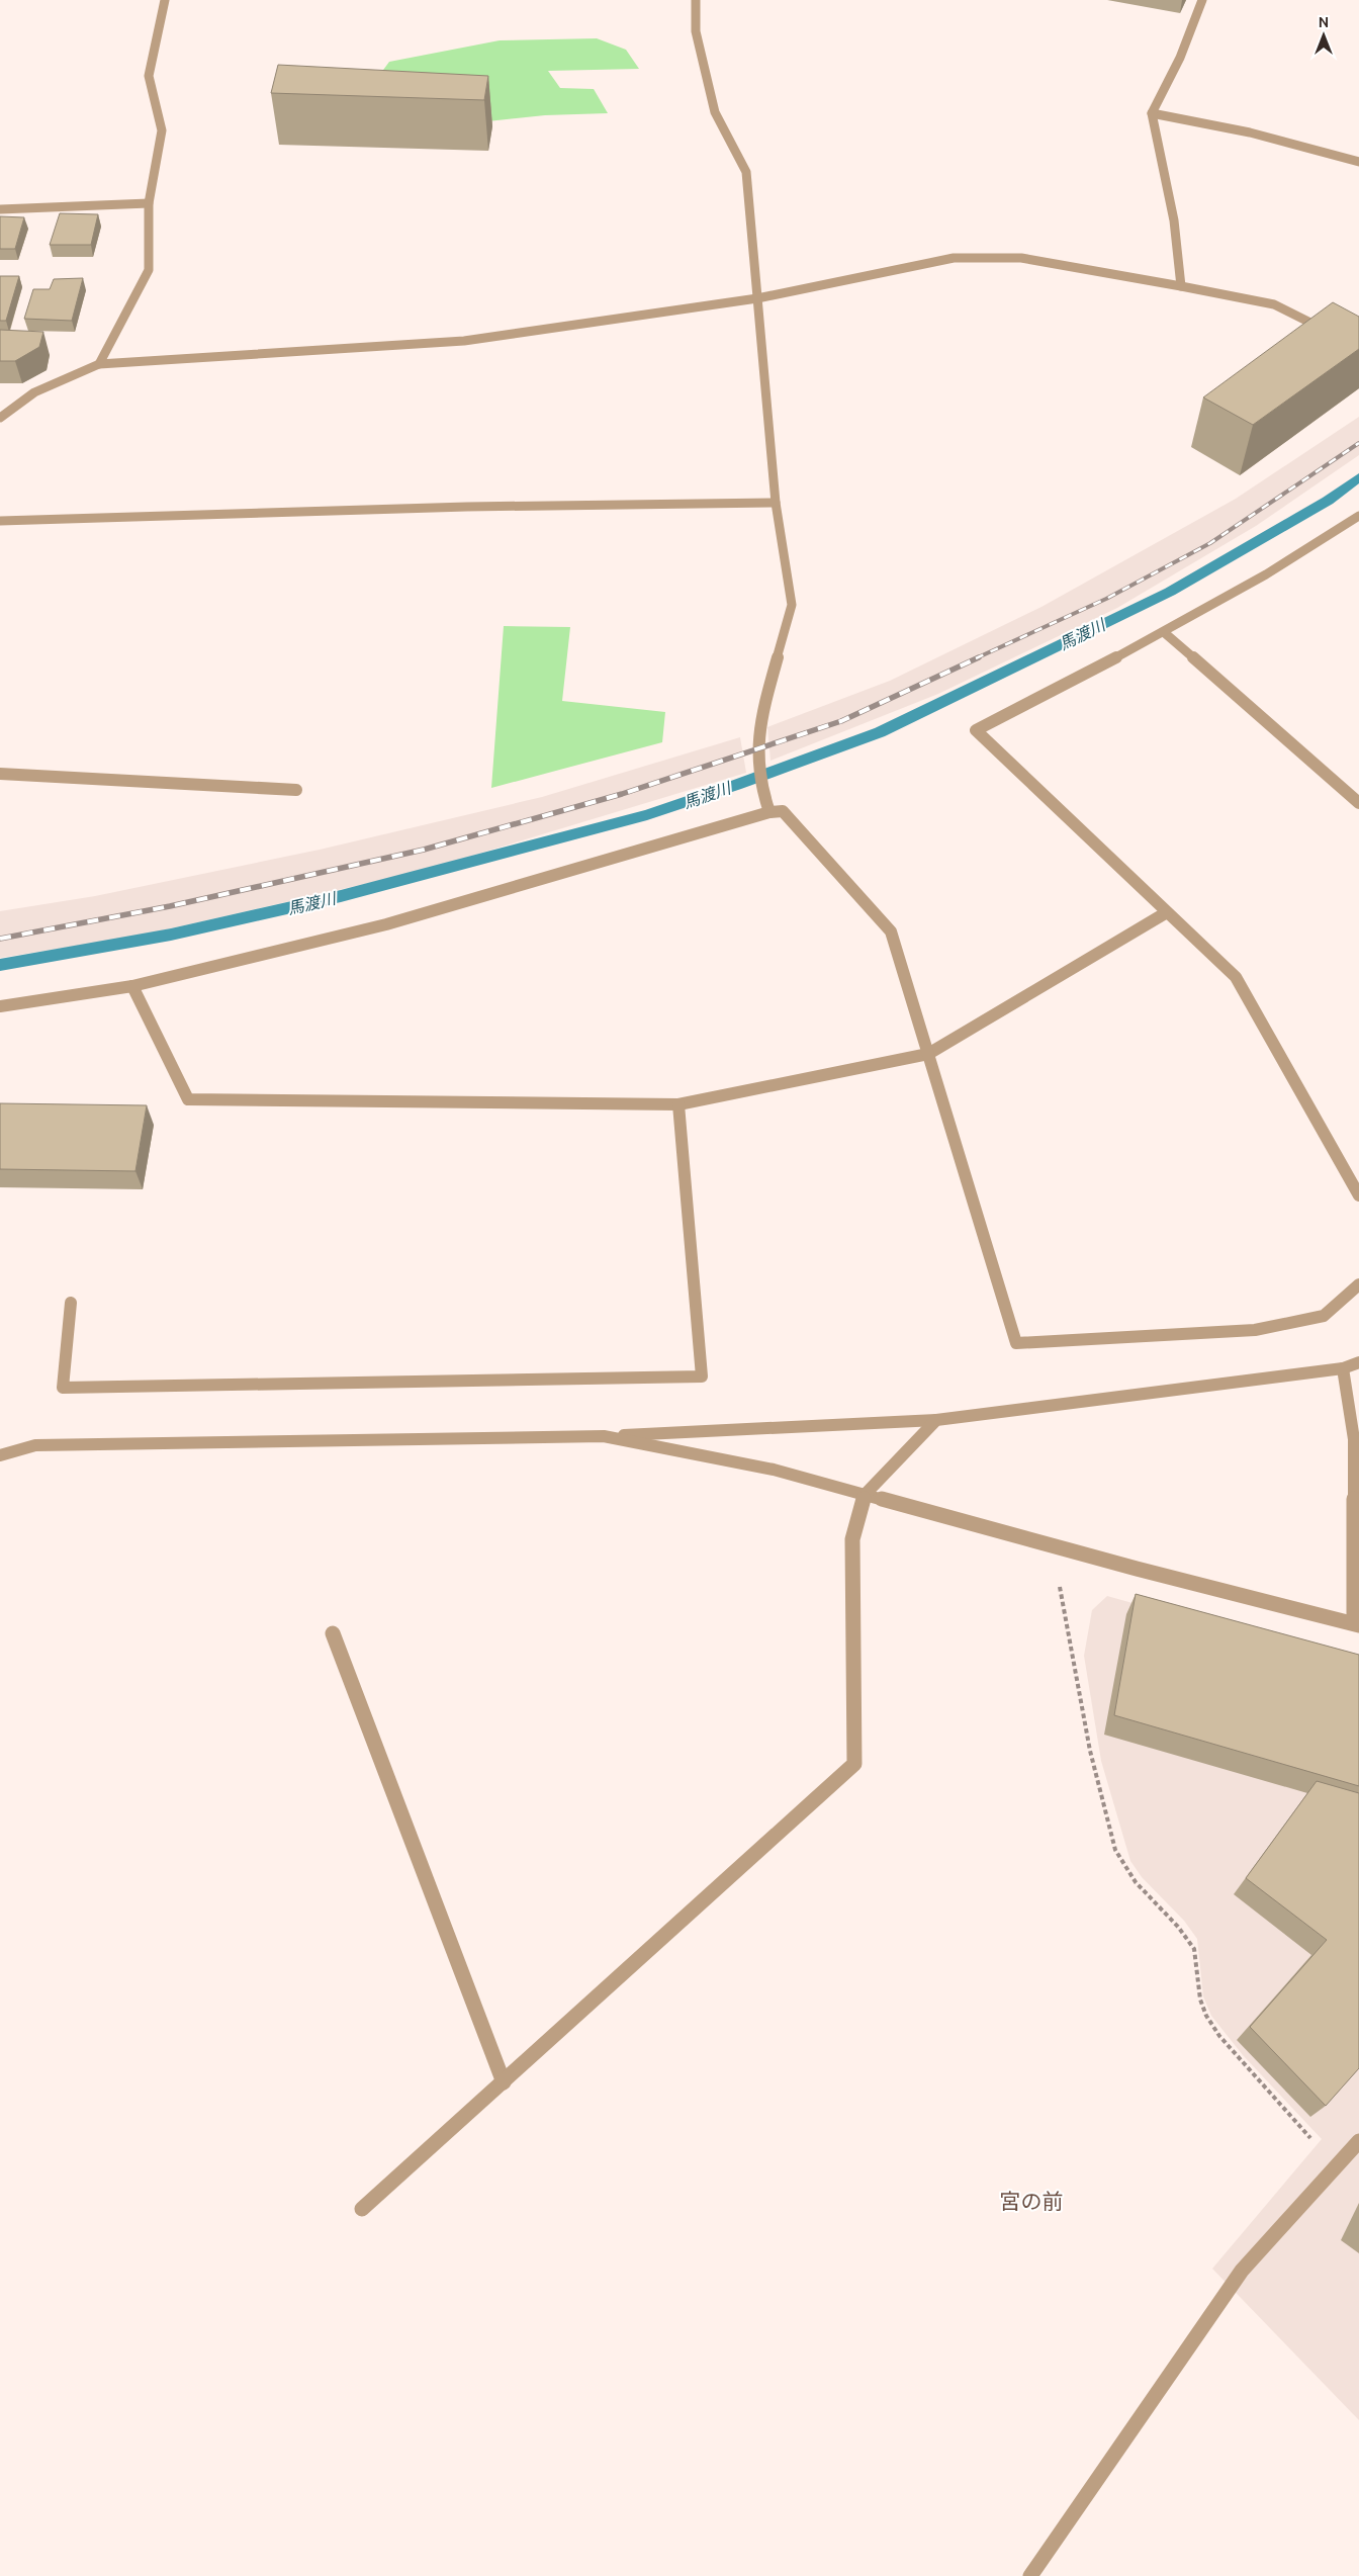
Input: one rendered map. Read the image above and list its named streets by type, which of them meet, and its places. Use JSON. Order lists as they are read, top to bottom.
{
  "districts": ["宮の前"],
  "water": ["馬渡川"],
  "north": "top"
}
